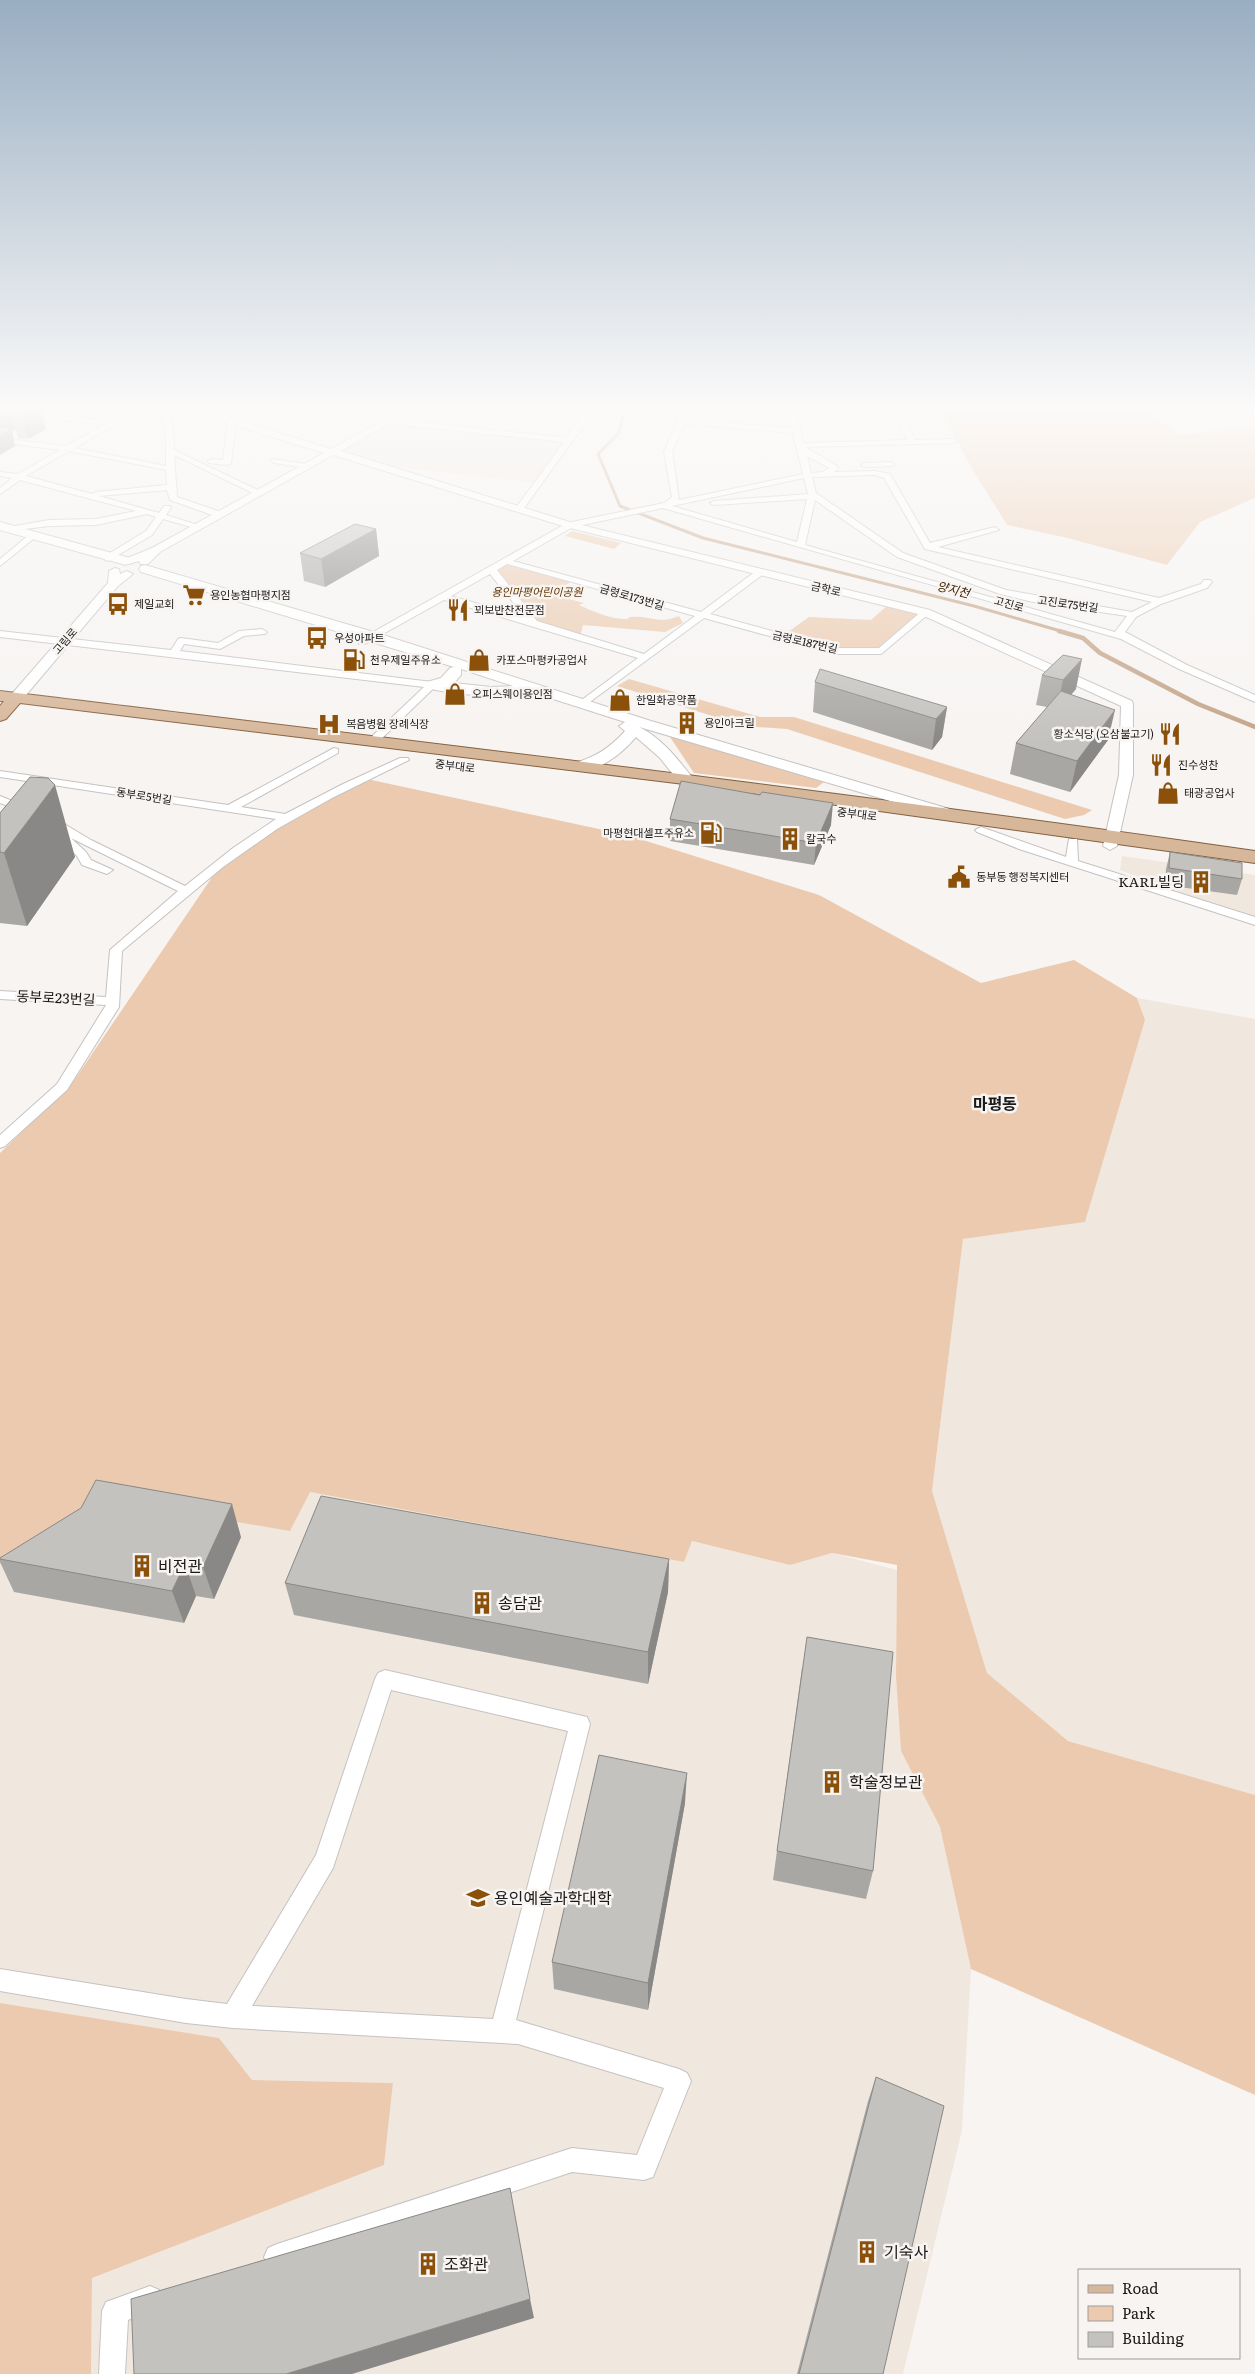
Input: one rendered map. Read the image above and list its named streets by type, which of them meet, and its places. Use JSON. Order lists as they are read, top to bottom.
{
  "streets": {
    "main road": ["중부대로"],
    "street": [
      "금학로",
      "금령로173번길",
      "고진로",
      "고진로75번길",
      "고림로",
      "금령로187번길",
      "동부로5번길",
      "동부로23번길"
    ]
  },
  "crossings": [
    ["금학로", "금령로187번길"],
    ["금학로", "중부대로"],
    ["금령로173번길", "금령로187번길"]
  ],
  "districts": ["마평동"],
  "water": ["양지천"],
  "parks": ["용인마평어린이공원"],
  "places": {
    "supermarket": ["용인농협마평지점"],
    "bus stop": ["제일교회", "우성아파트"],
    "restaurant": ["꾀보반찬전문점", "황소식당 (오삼불고기)", "진수성찬"],
    "fuel station": ["천우제일주유소", "마평현대셀프주유소"],
    "shop": [
      "카포스마평카공업사",
      "오피스웨이용인점",
      "한일화공약품",
      "태광공업사"
    ],
    "building": [
      "용인아크릴",
      "칼국수",
      "KARL빌딩",
      "비전관",
      "송담관",
      "학술정보관",
      "기숙사",
      "조화관"
    ],
    "hospital": ["복음병원 장례식장"],
    "public building": ["동부동 행정복지센터"],
    "school or university": ["용인예술과학대학"]
  },
  "legend": ["Road", "Park", "Building"]
}
